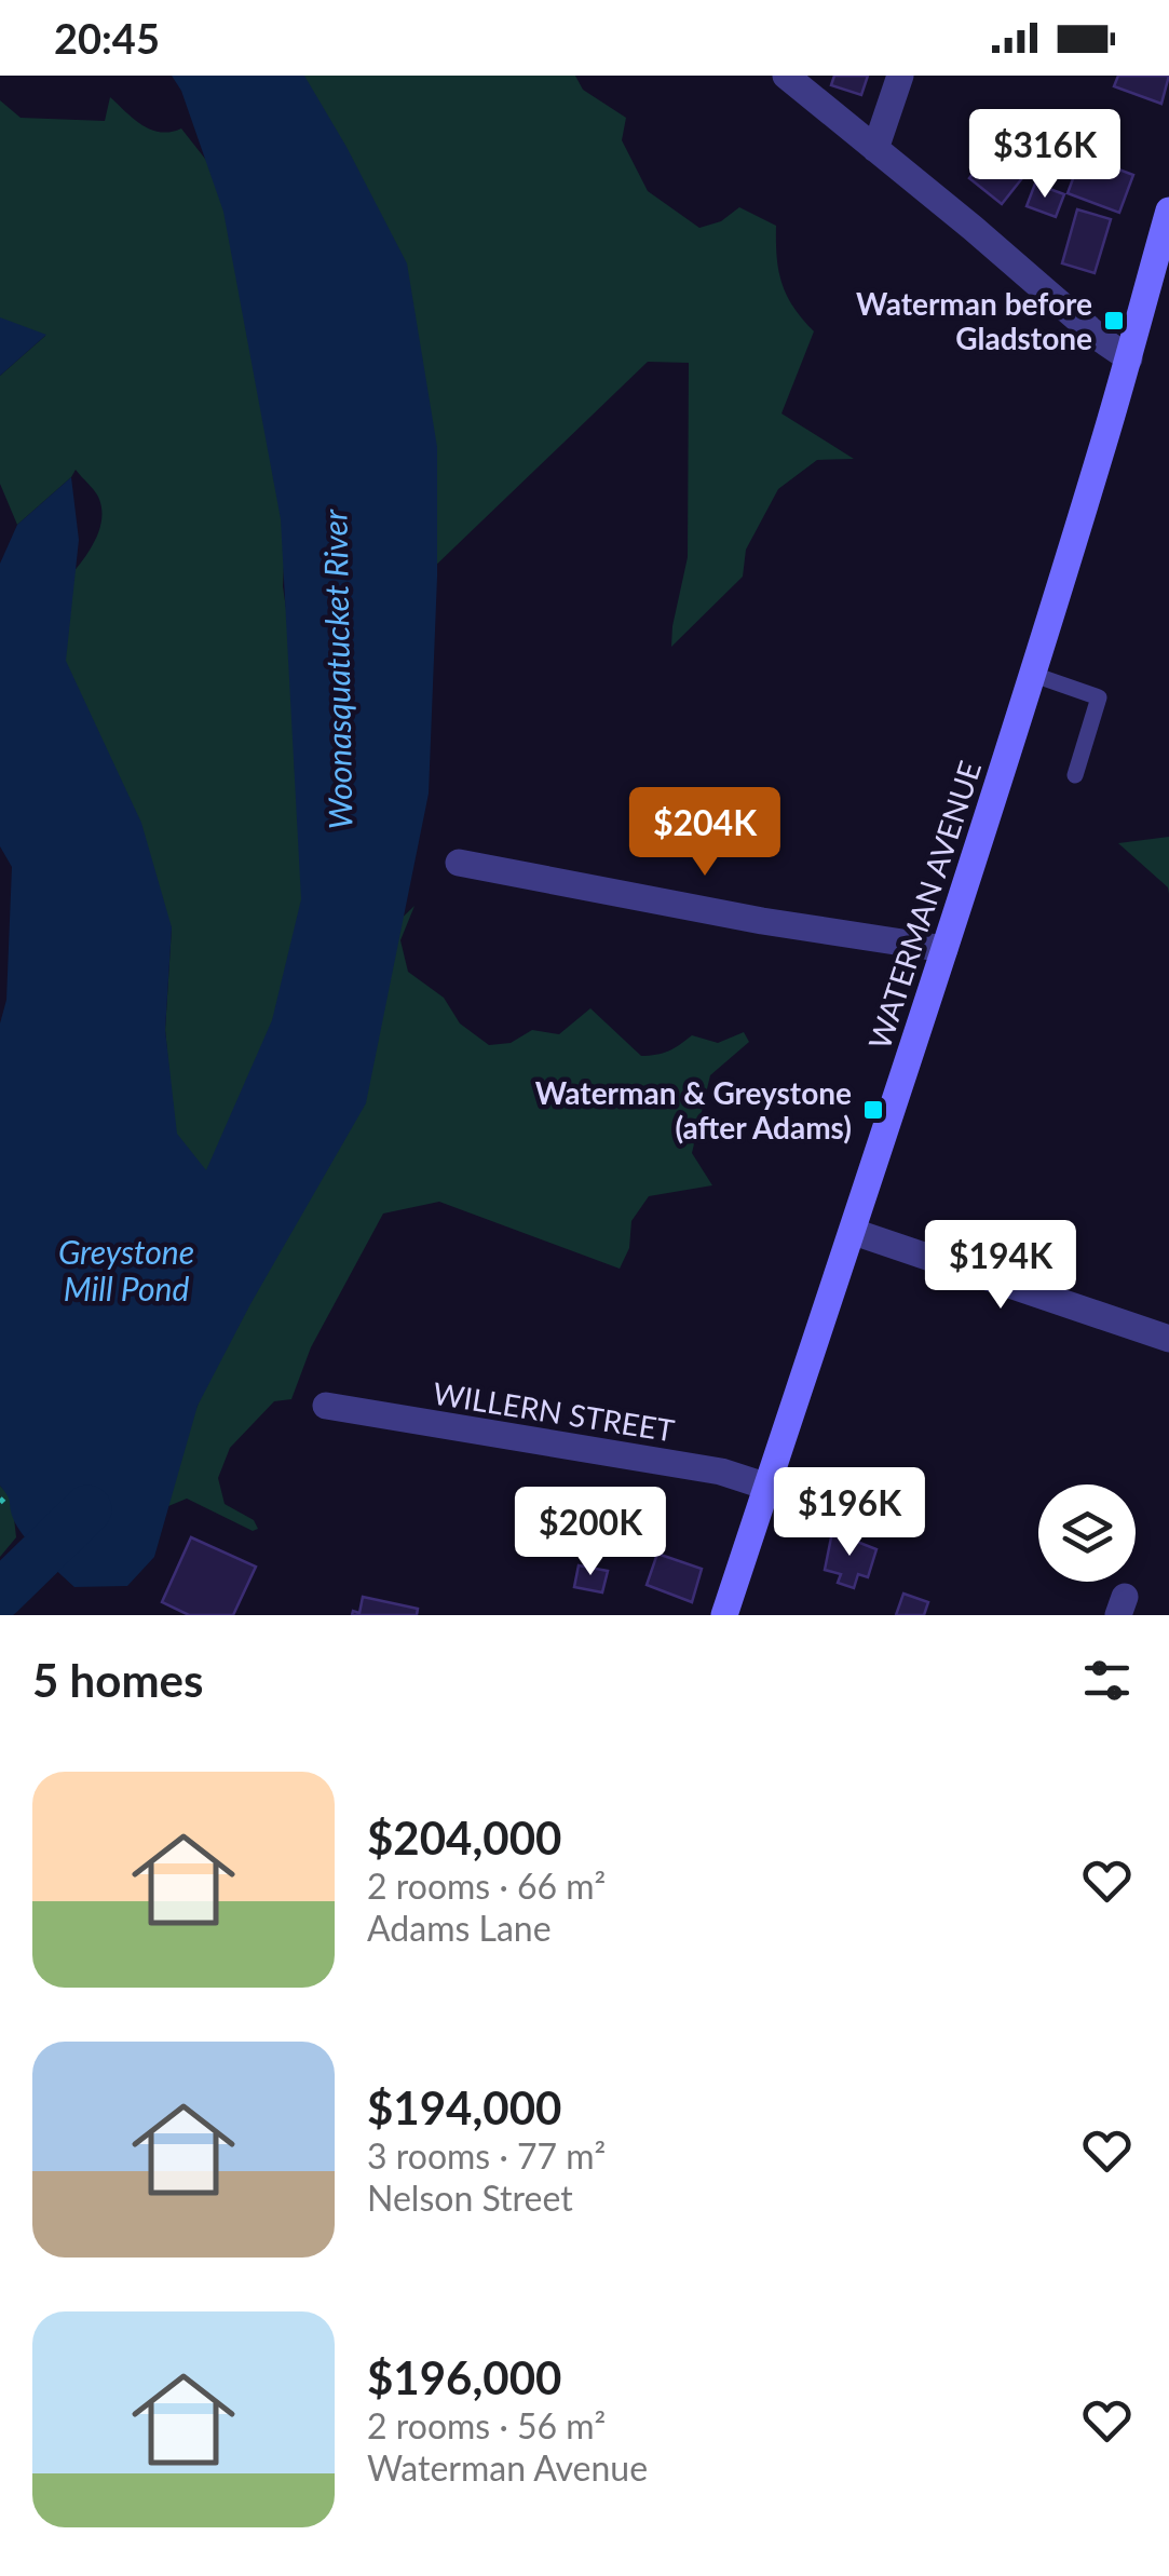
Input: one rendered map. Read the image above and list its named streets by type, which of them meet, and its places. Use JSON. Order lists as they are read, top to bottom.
{
  "streets": {
    "main road": ["WATERMAN AVENUE"],
    "street": ["WILLERN STREET"]
  },
  "crossings": [
    ["WATERMAN AVENUE", "WILLERN STREET"]
  ],
  "water": ["Woonasquatucket River", "Greystone Mill Pond"],
  "places": {
    "transit": ["Waterman before Gladstone", "Waterman & Greystone (after Adams)"]
  },
  "page": {
    "status": "20:45",
    "price": [
      "$316K",
      "$204K",
      "$194K",
      "$196K",
      "$200K"
    ],
    "heading": "5 homes",
    "list": [
      {
        "name": "$204,000",
        "note": "2 rooms · 66 m² · Adams Lane"
      },
      {
        "name": "$194,000",
        "note": "3 rooms · 77 m² · Nelson Street"
      },
      {
        "name": "$196,000",
        "note": "2 rooms · 56 m² · Waterman Avenue"
      }
    ]
  }
}
